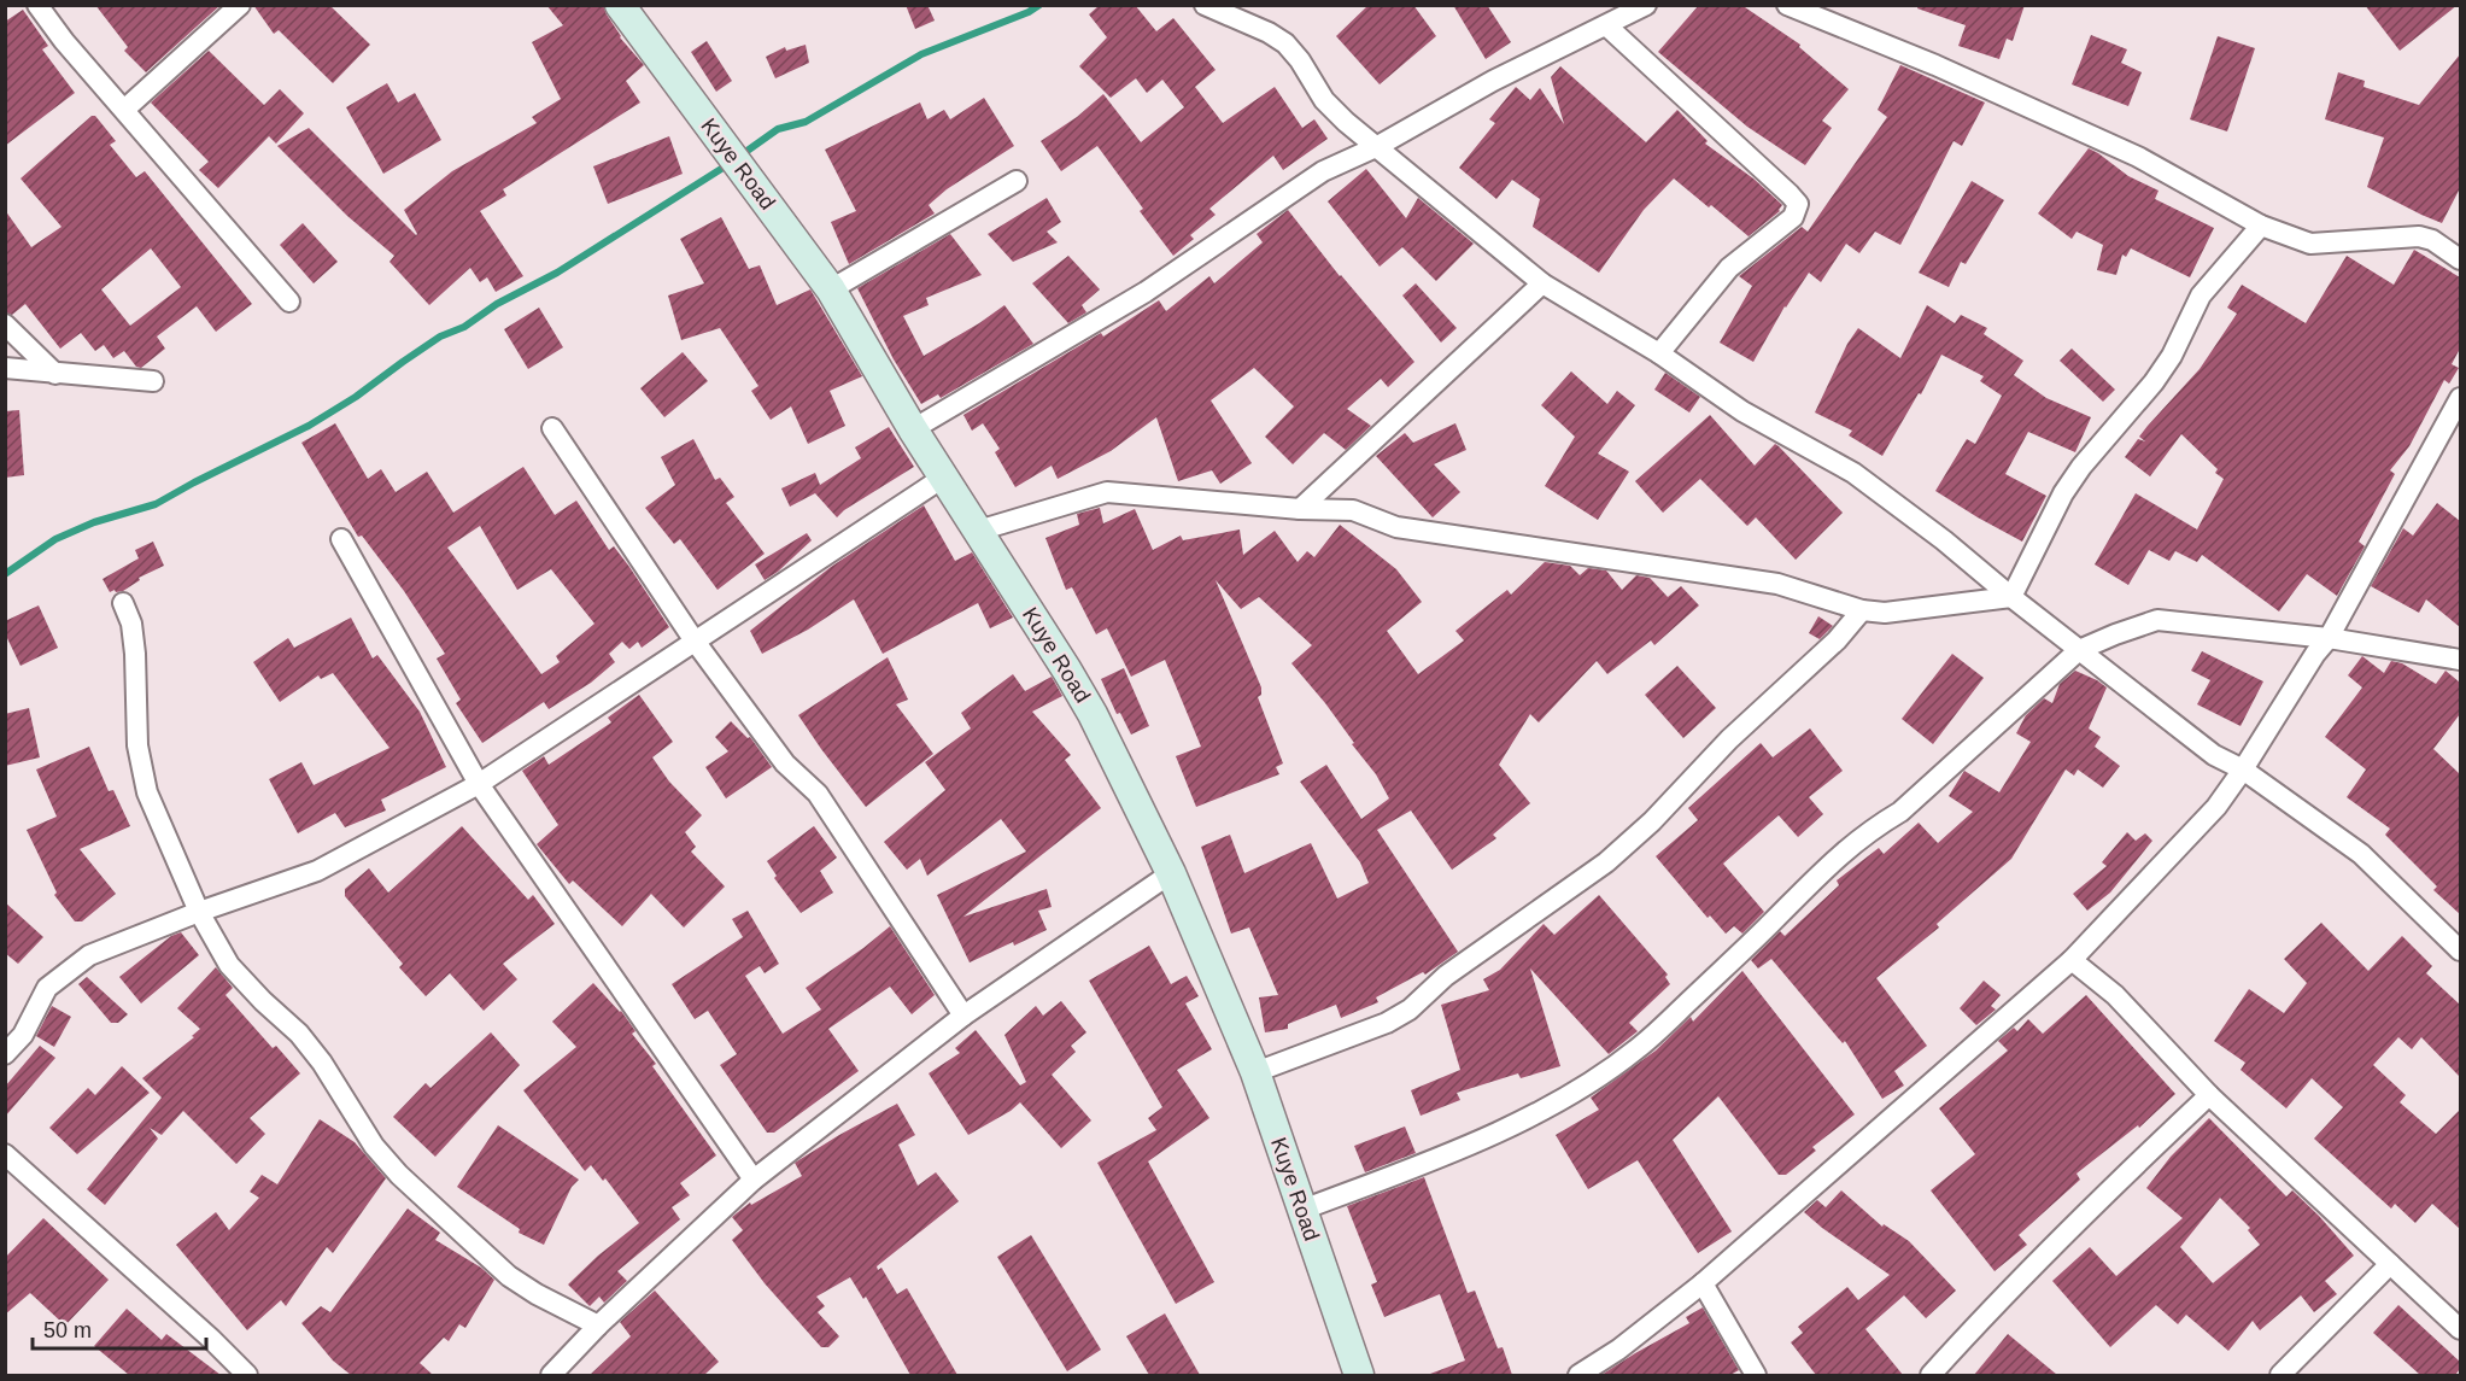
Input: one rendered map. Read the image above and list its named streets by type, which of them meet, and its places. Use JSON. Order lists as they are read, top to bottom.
{
  "streets": {
    "street": ["Kuye Road"]
  },
  "scale_bar": "50 m"
}
